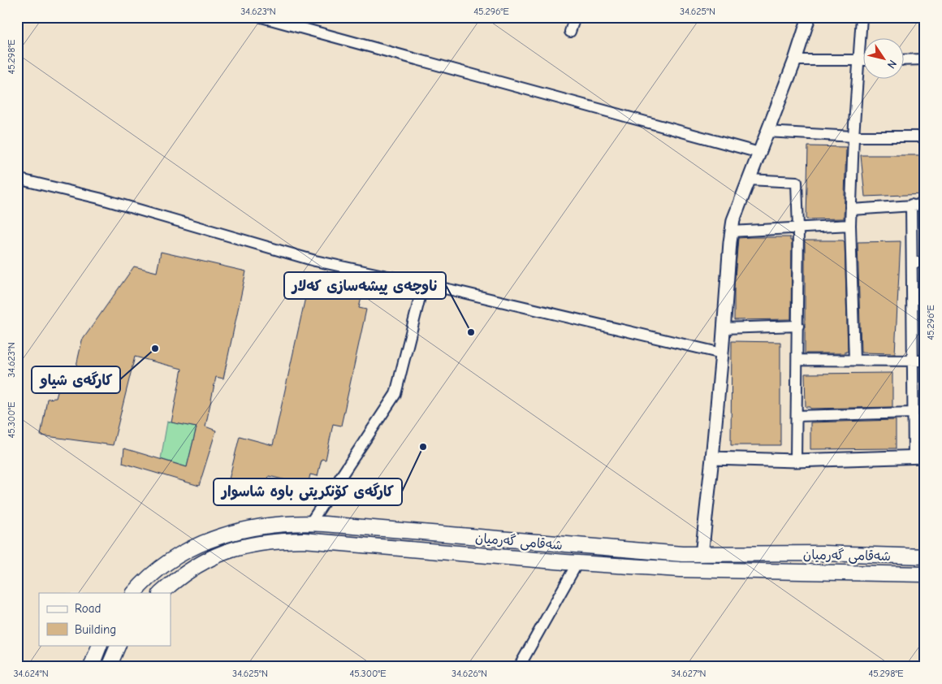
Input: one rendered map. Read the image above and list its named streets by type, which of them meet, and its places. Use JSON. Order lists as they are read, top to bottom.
{
  "streets": {
    "main road": ["شەقامی گەرمیان"]
  },
  "places": ["ناوچەی پیشەسازی کەلار", "کارگەی شیاو", "کارگەی کۆنکریتی باوە شاسوار"],
  "legend": ["Road", "Building"],
  "north": "bottom right",
  "coordinates": [
    "34.623°N",
    "45.296°E",
    "34.625°N",
    "45.298°E",
    "45.300°E",
    "34.624°N",
    "34.626°N",
    "34.627°N"
  ]
}
